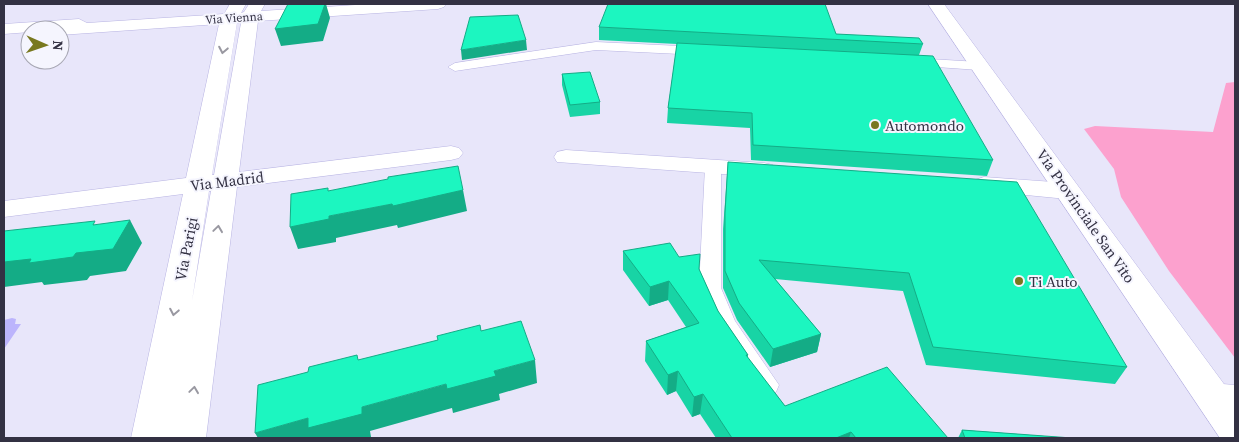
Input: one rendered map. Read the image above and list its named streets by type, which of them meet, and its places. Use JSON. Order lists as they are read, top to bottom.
{
  "streets": {
    "street": [
      "Via Vienna",
      "Via Madrid",
      "Via Provinciale San Vito",
      "Via Parigi"
    ]
  },
  "crossings": [
    ["Via Vienna", "Via Parigi"],
    ["Via Madrid", "Via Parigi"]
  ],
  "places": ["Automondo", "Ti Auto"],
  "north": "right"
}
